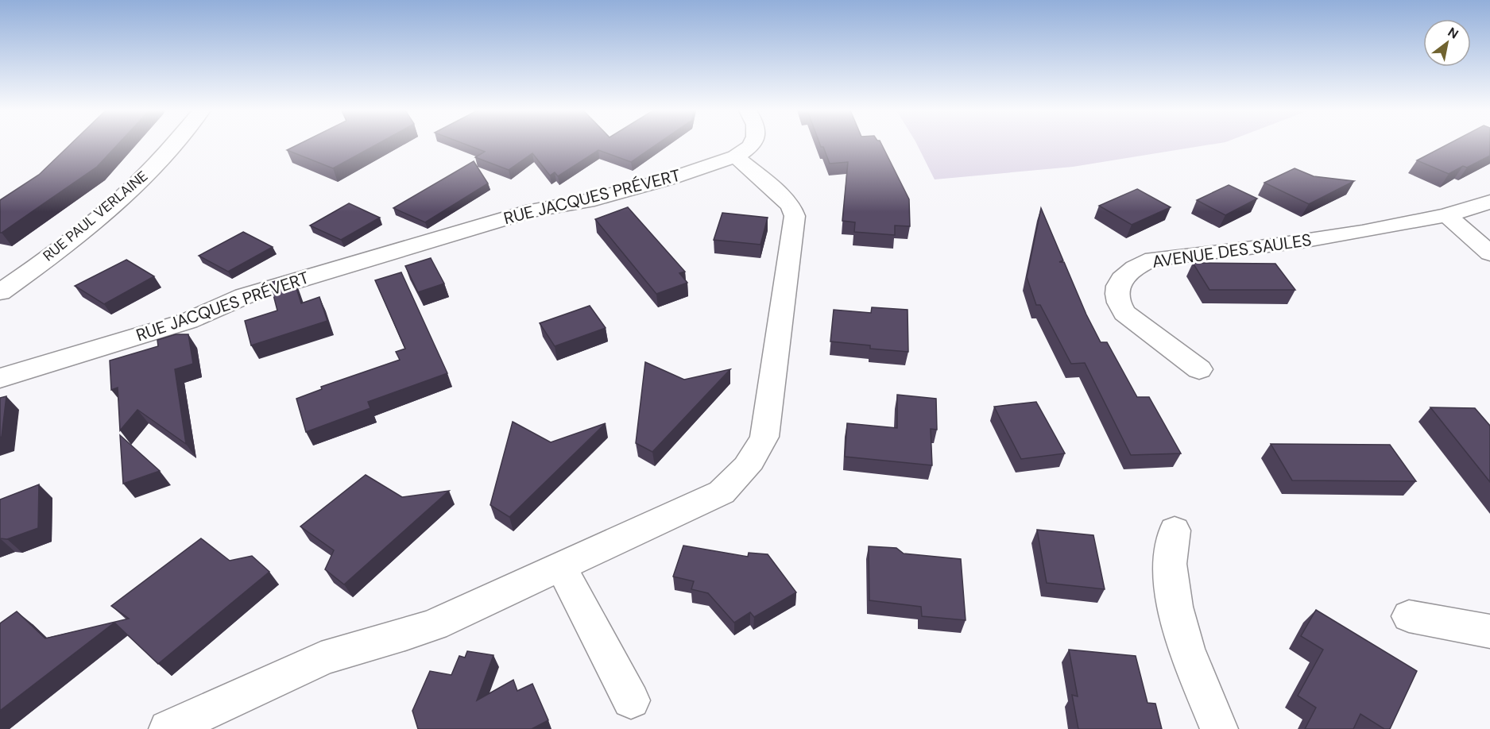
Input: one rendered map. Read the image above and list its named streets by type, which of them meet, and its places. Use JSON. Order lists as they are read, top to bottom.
{
  "streets": {
    "street": ["RUE JACQUES PRÉVERT", "RUE PAUL VERLAINE", "AVENUE DES SAULES"]
  },
  "north": "top right"
}
